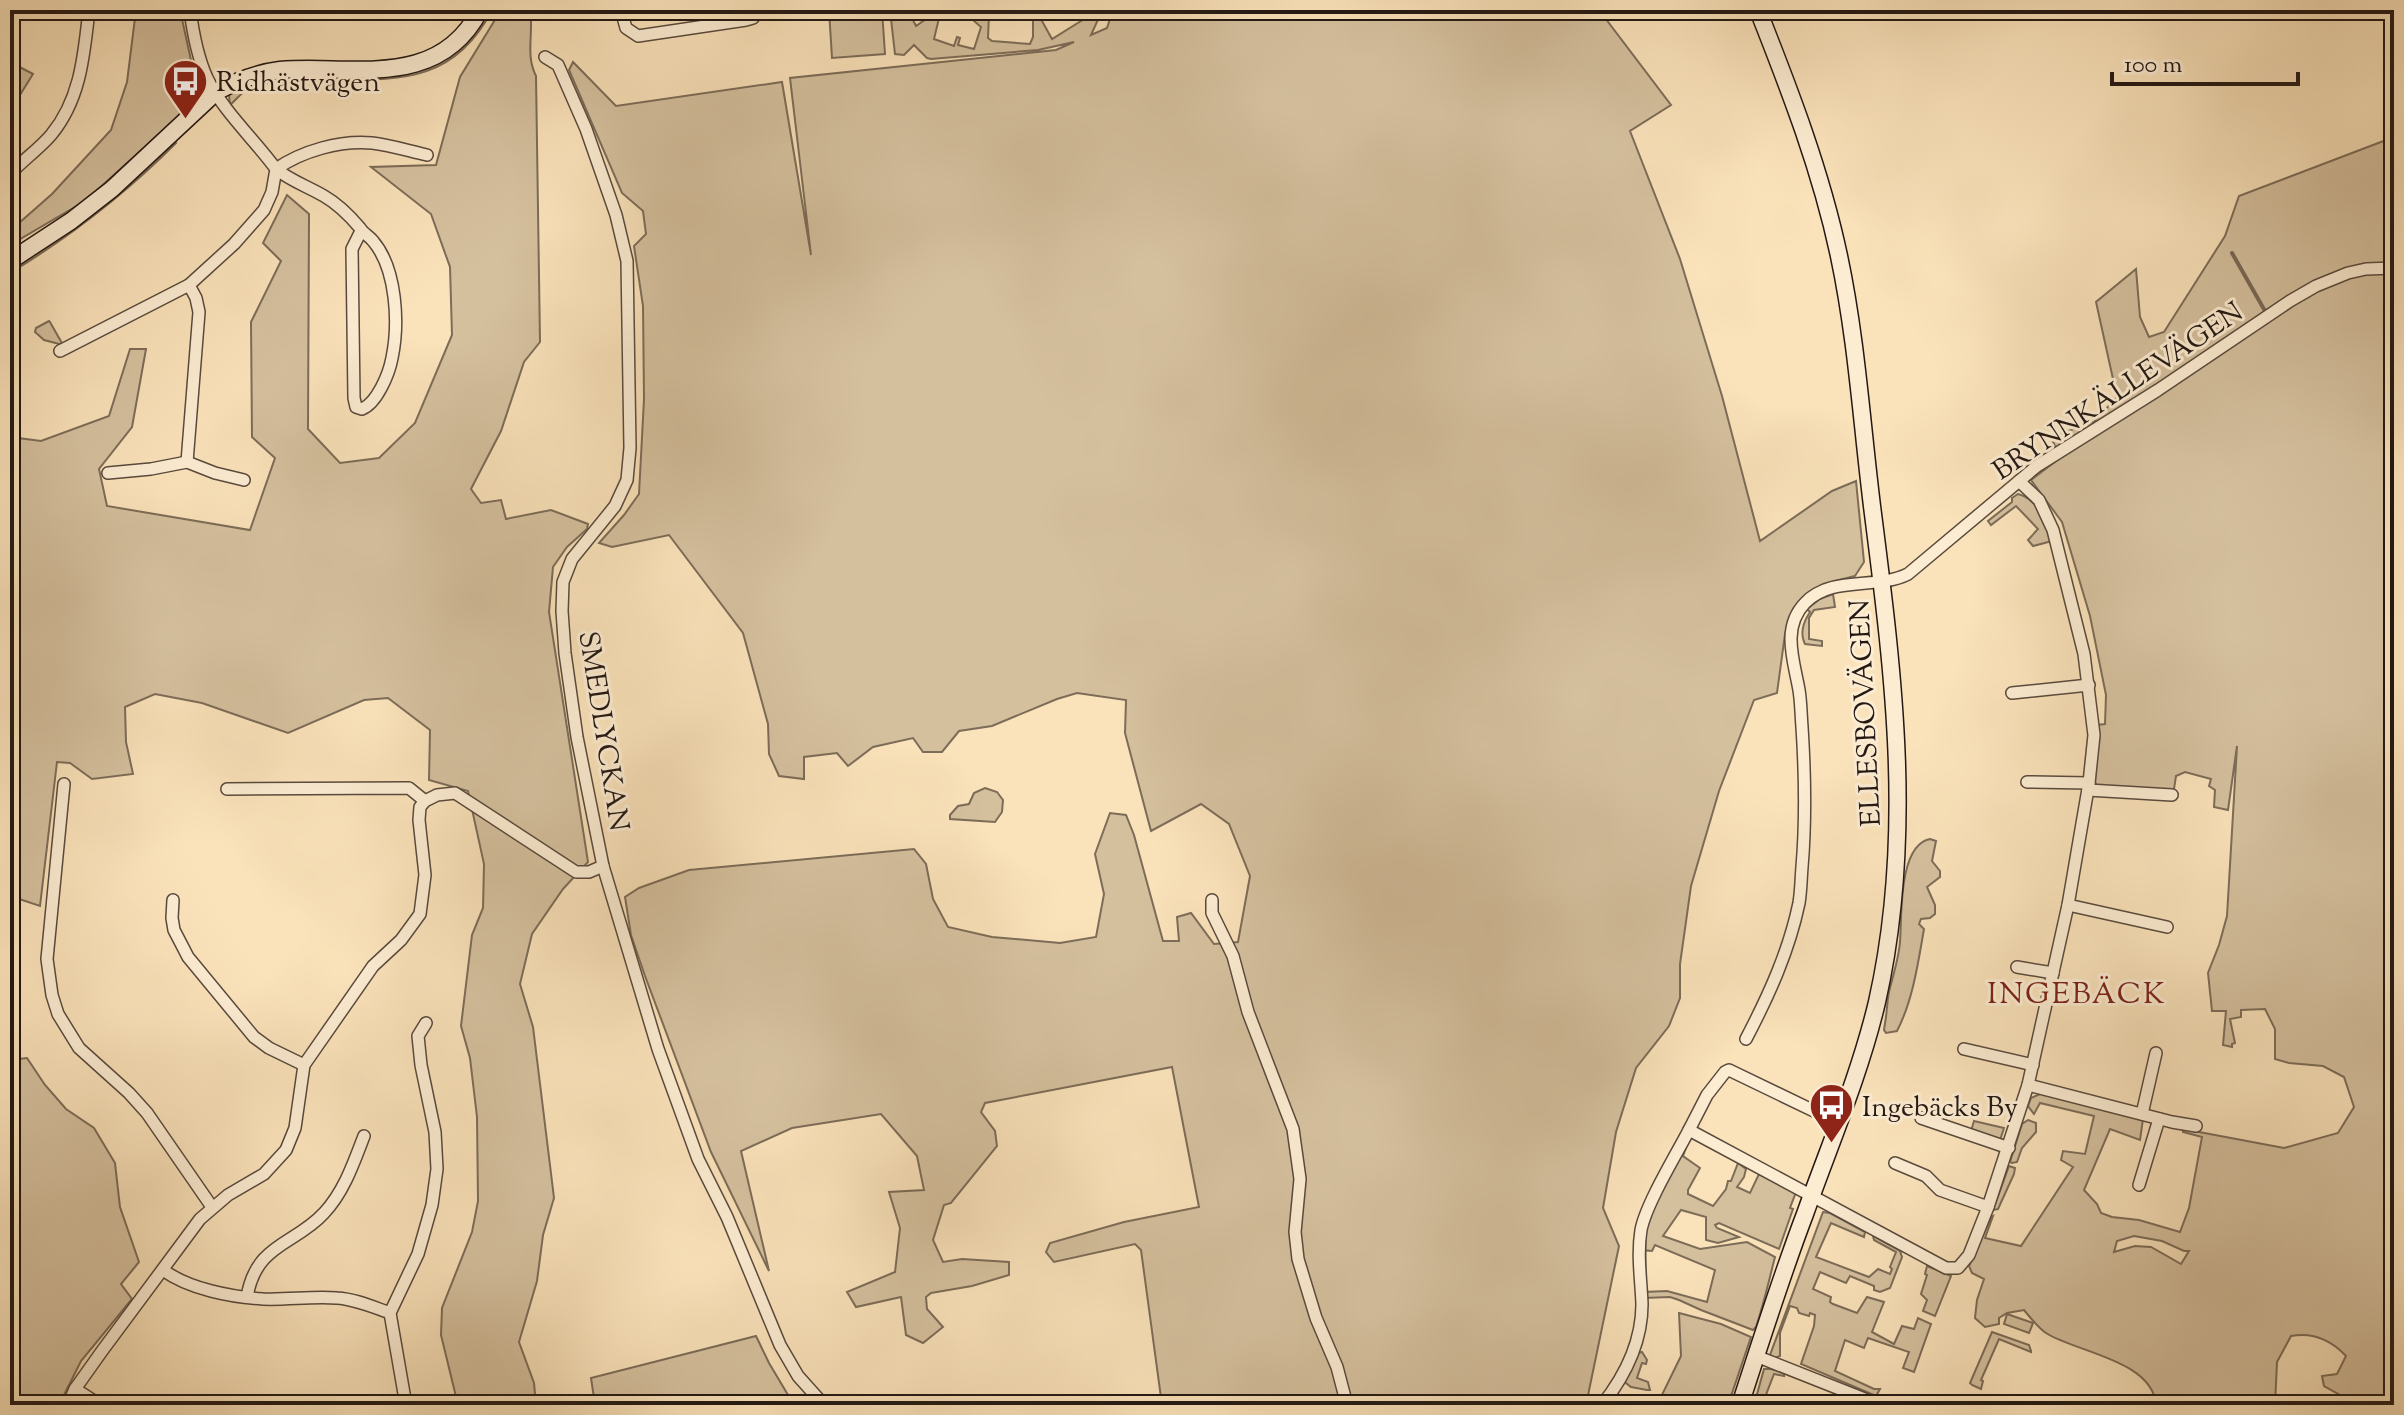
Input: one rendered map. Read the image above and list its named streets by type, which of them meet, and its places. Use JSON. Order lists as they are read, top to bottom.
{
  "streets": {
    "main road": ["ELLESBOVÄGEN"],
    "street": ["BRYNNKÄLLEVÄGEN", "SMEDLYCKAN"]
  },
  "crossings": [
    ["BRYNNKÄLLEVÄGEN", "ELLESBOVÄGEN"]
  ],
  "districts": ["INGEBÄCK"],
  "places": {
    "bus stop": ["Ridhästvägen", "Ingebäcks By"]
  },
  "scale_bar": "100 m"
}
